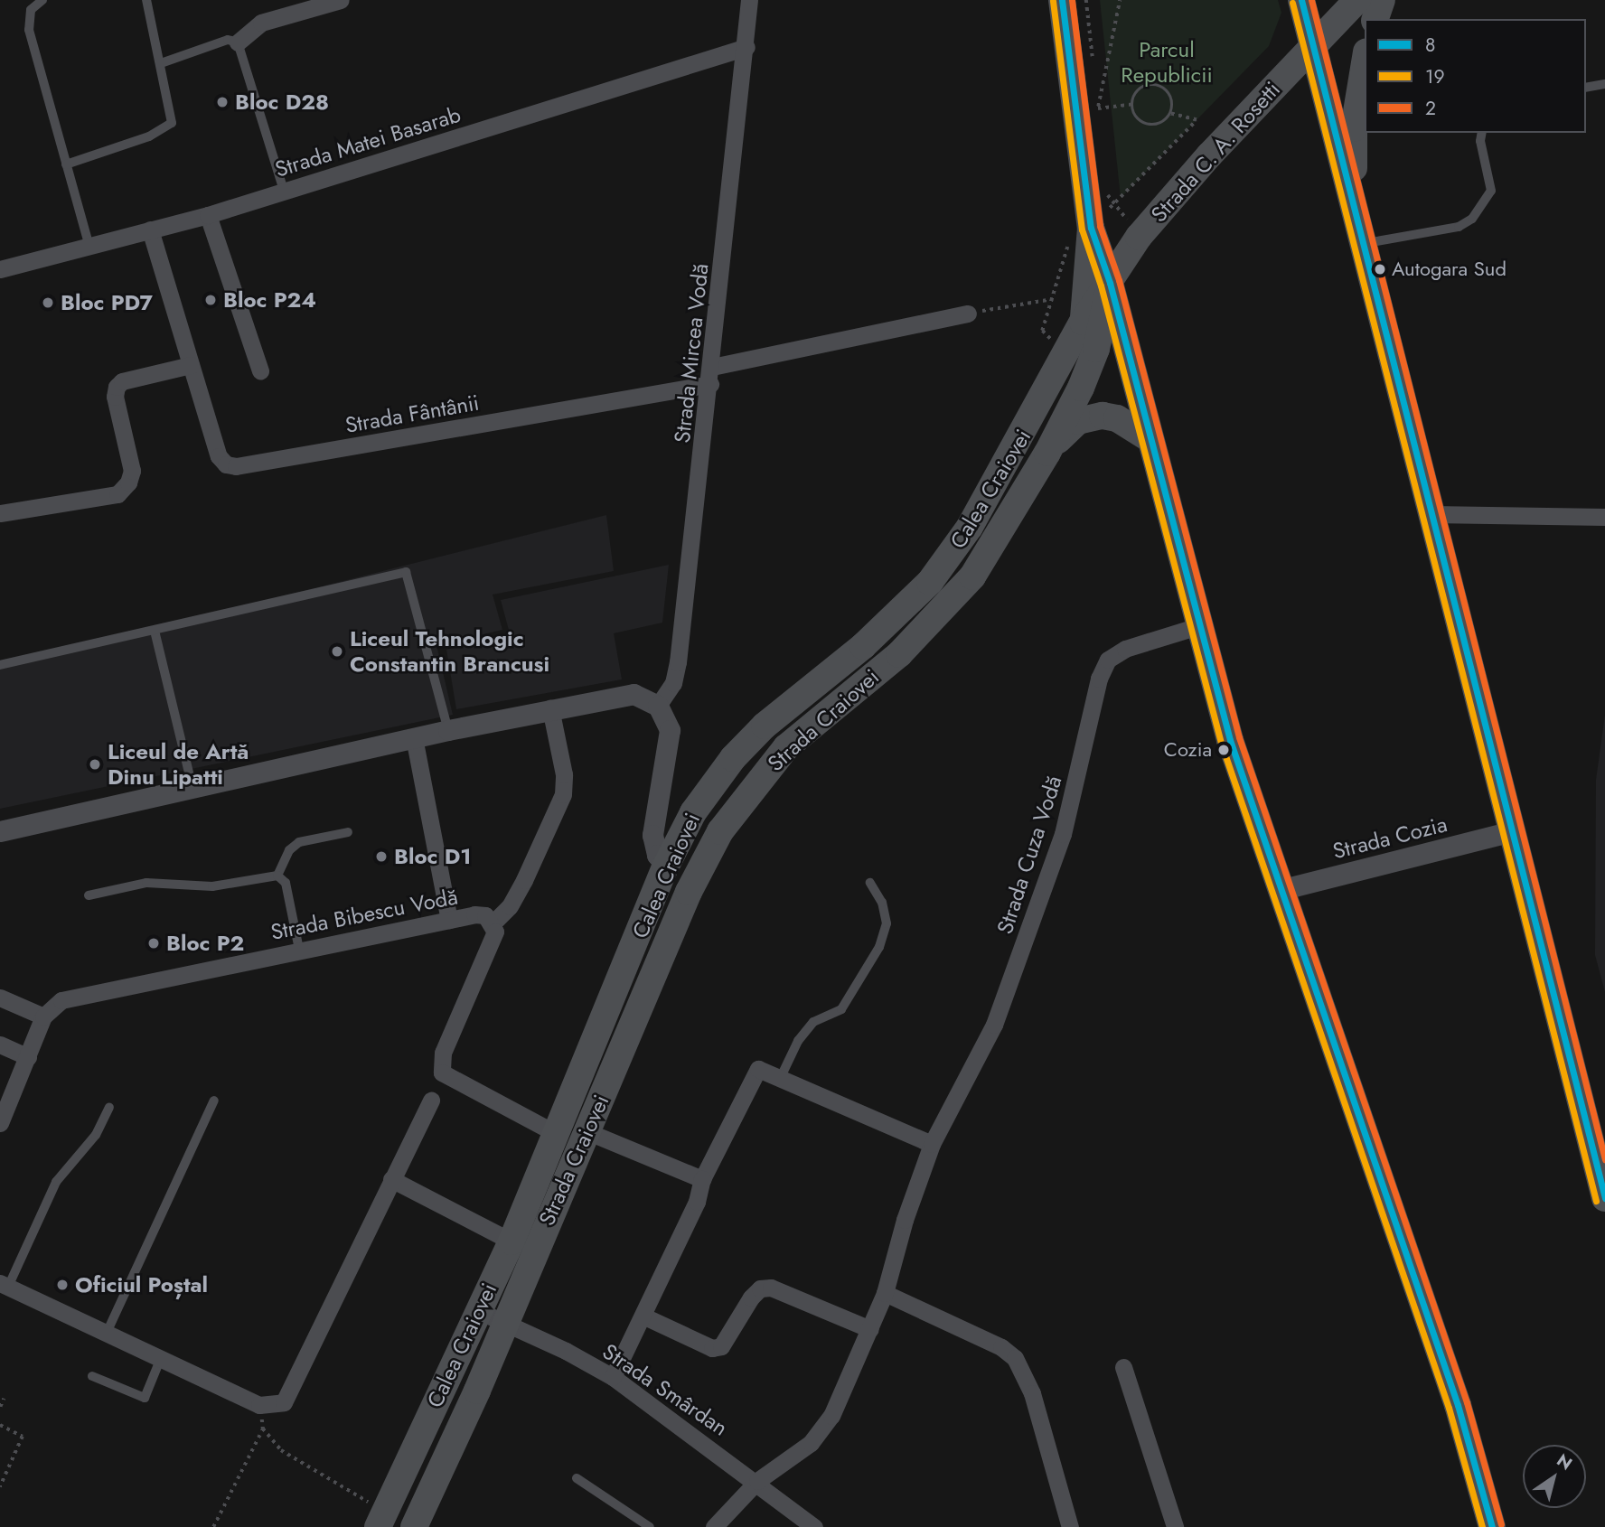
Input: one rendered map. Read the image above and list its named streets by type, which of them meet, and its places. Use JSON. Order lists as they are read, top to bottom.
{
  "streets": {
    "main road": ["Strada C. A. Rosetti", "Calea Craiovei", "Strada Craiovei"],
    "street": [
      "Strada Matei Basarab",
      "Strada Mircea Vodă",
      "Strada Fântânii",
      "Strada Cozia",
      "Strada Cuza Vodă",
      "Strada Bibescu Vodă",
      "Strada Smârdan"
    ]
  },
  "crossings": [
    ["Strada Matei Basarab", "Strada Mircea Vodă"],
    ["Strada Matei Basarab", "Strada Fântânii"],
    ["Strada C. A. Rosetti", "Calea Craiovei"],
    ["Strada C. A. Rosetti", "Strada Craiovei"],
    ["Strada Mircea Vodă", "Strada Fântânii"],
    ["Calea Craiovei", "Strada Craiovei"],
    ["Calea Craiovei", "Strada Smârdan"],
    ["Strada Craiovei", "Strada Smârdan"]
  ],
  "parks": ["Parcul Republicii"],
  "places": [
    "Bloc D28",
    "Autogara Sud",
    "Bloc P24",
    "Bloc PD7",
    "Liceul Tehnologic Constantin Brancusi",
    "Cozia",
    "Liceul de Artă Dinu Lipatti",
    "Bloc D1",
    "Bloc P2",
    "Oficiul Poștal"
  ],
  "lines": ["transit line 8", "transit line 2", "transit line 19"],
  "legend": ["8", "19", "2"],
  "north": "top right"
}
